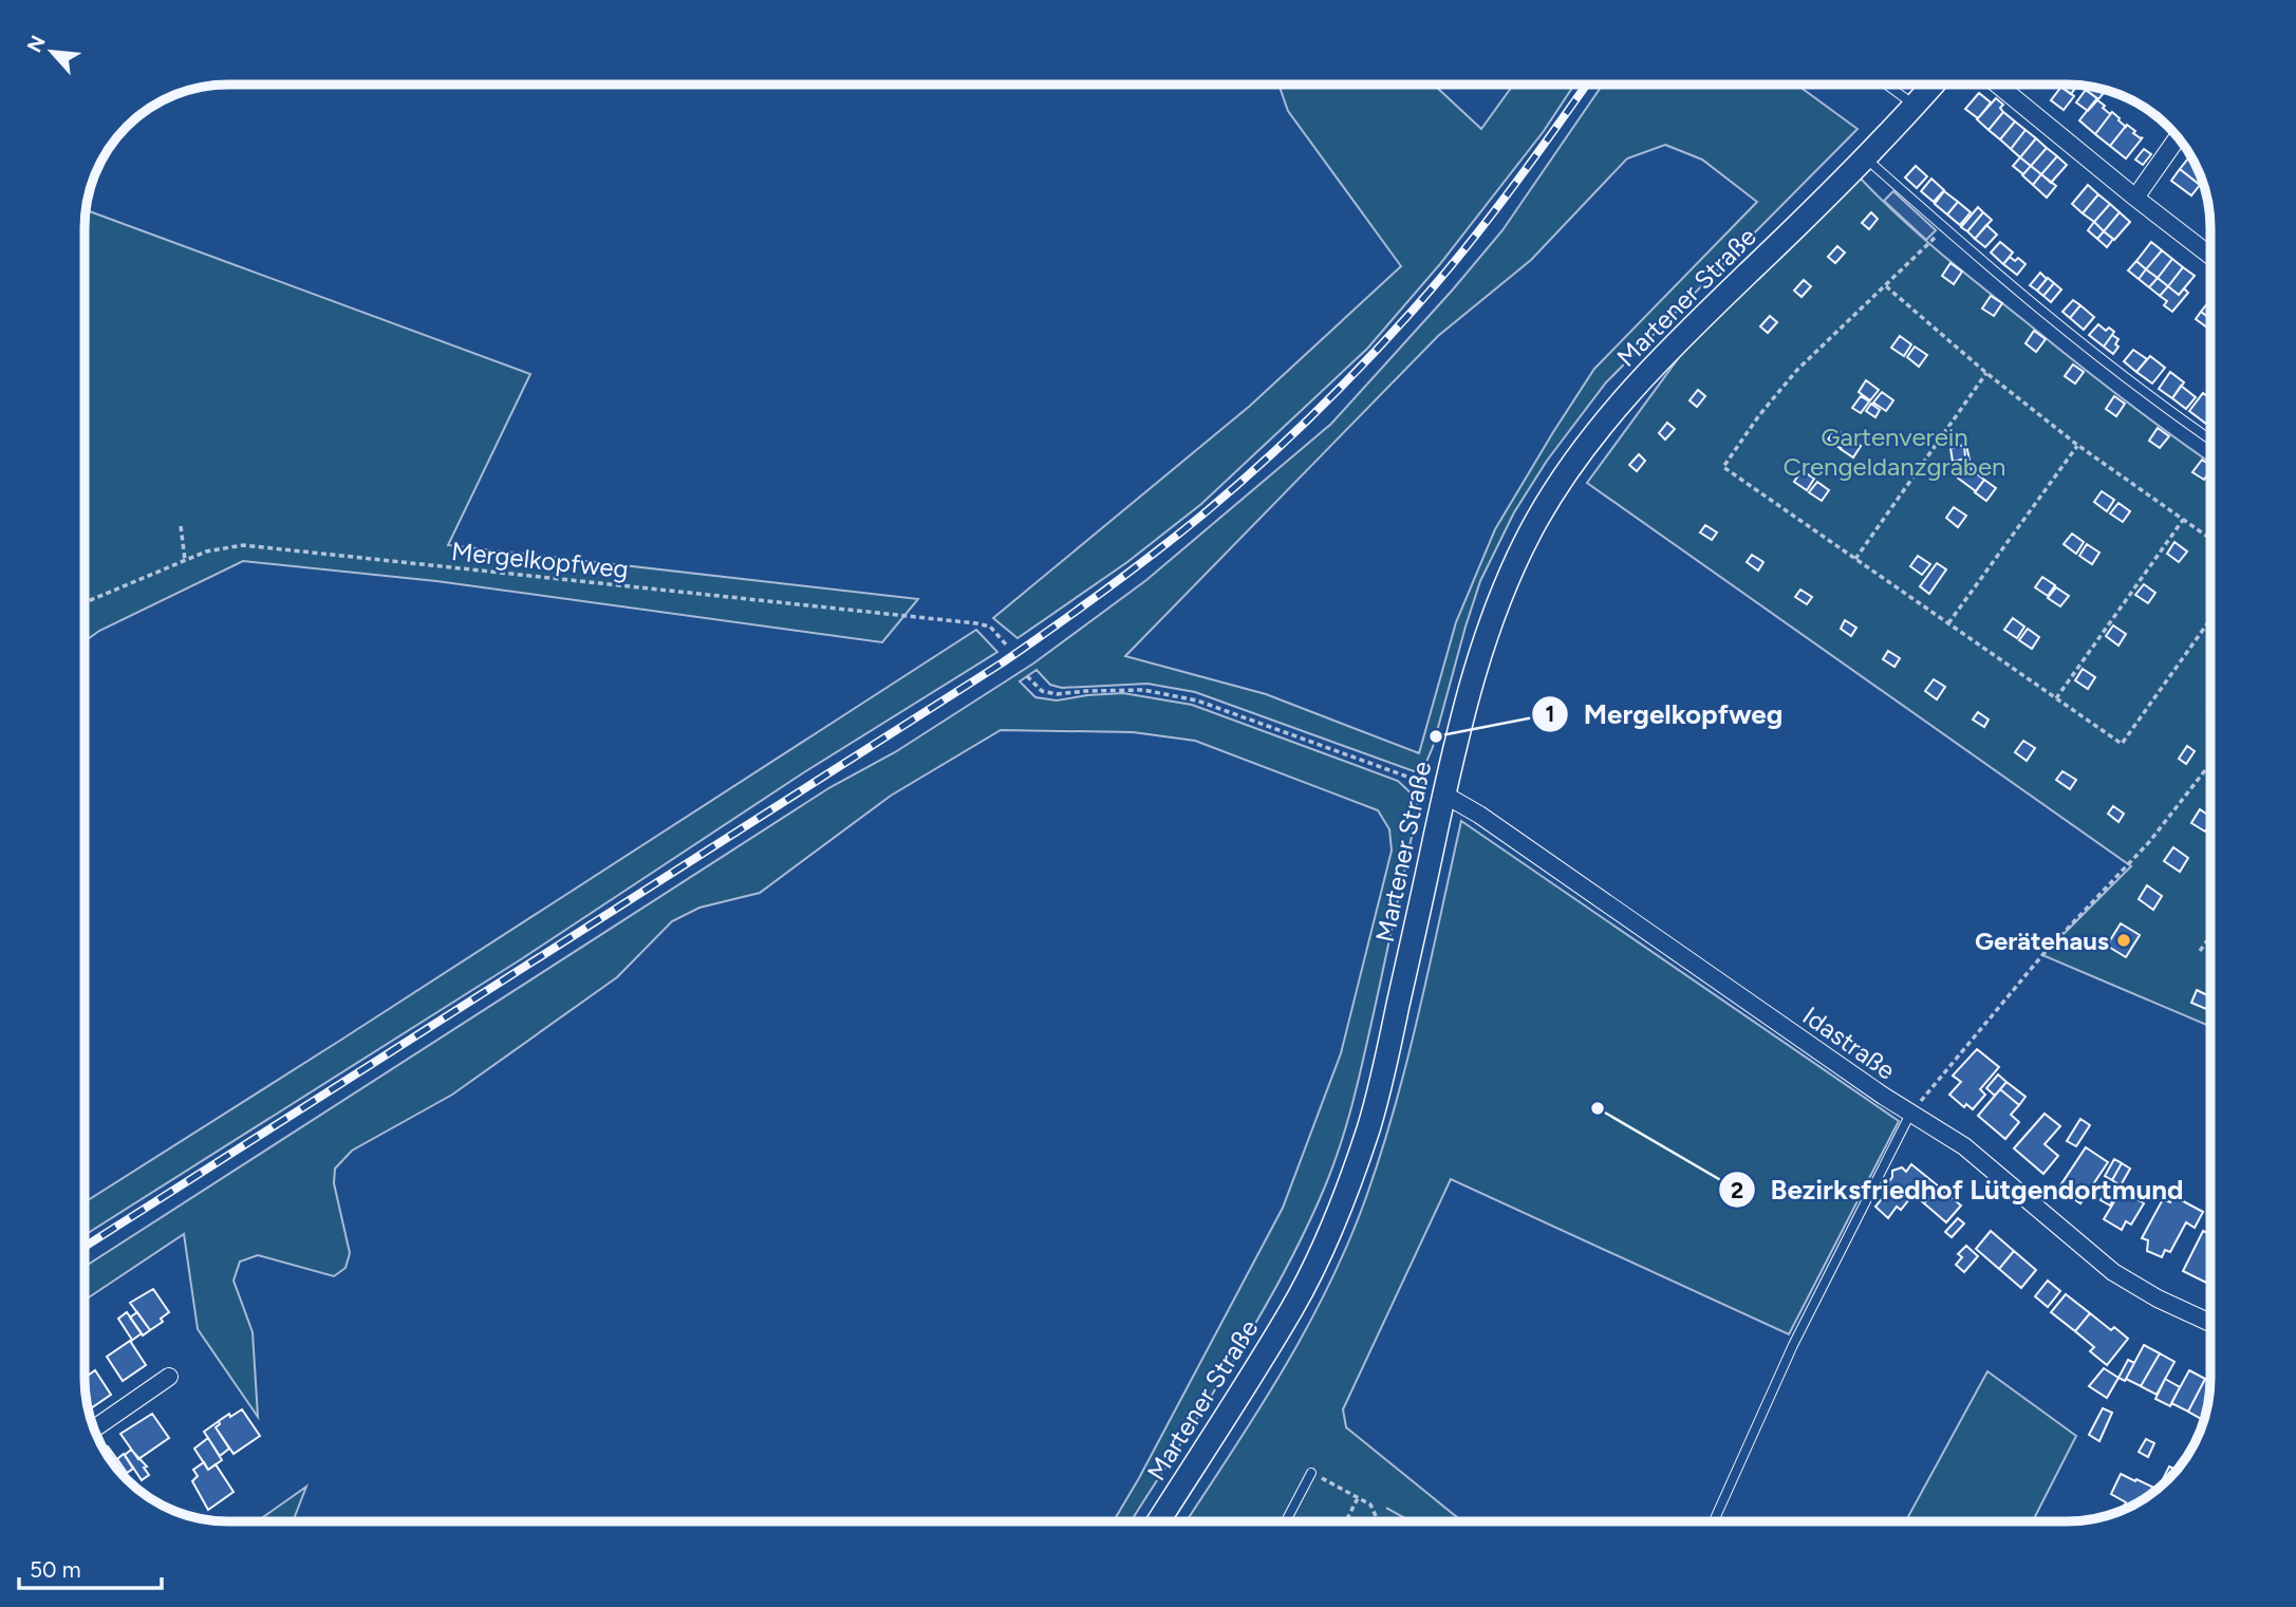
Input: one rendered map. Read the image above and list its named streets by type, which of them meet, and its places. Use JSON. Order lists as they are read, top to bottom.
{
  "streets": {
    "street": ["Martener Straße", "Idastraße"],
    "path": ["Mergelkopfweg"]
  },
  "crossings": [
    ["Martener Straße", "Idastraße"]
  ],
  "parks": ["Gartenverein Crengeldanzgraben"],
  "places": ["Mergelkopfweg", "Gerätehaus", "Bezirksfriedhof Lütgendortmund"],
  "scale_bar": "50 m",
  "north": "top left"
}
